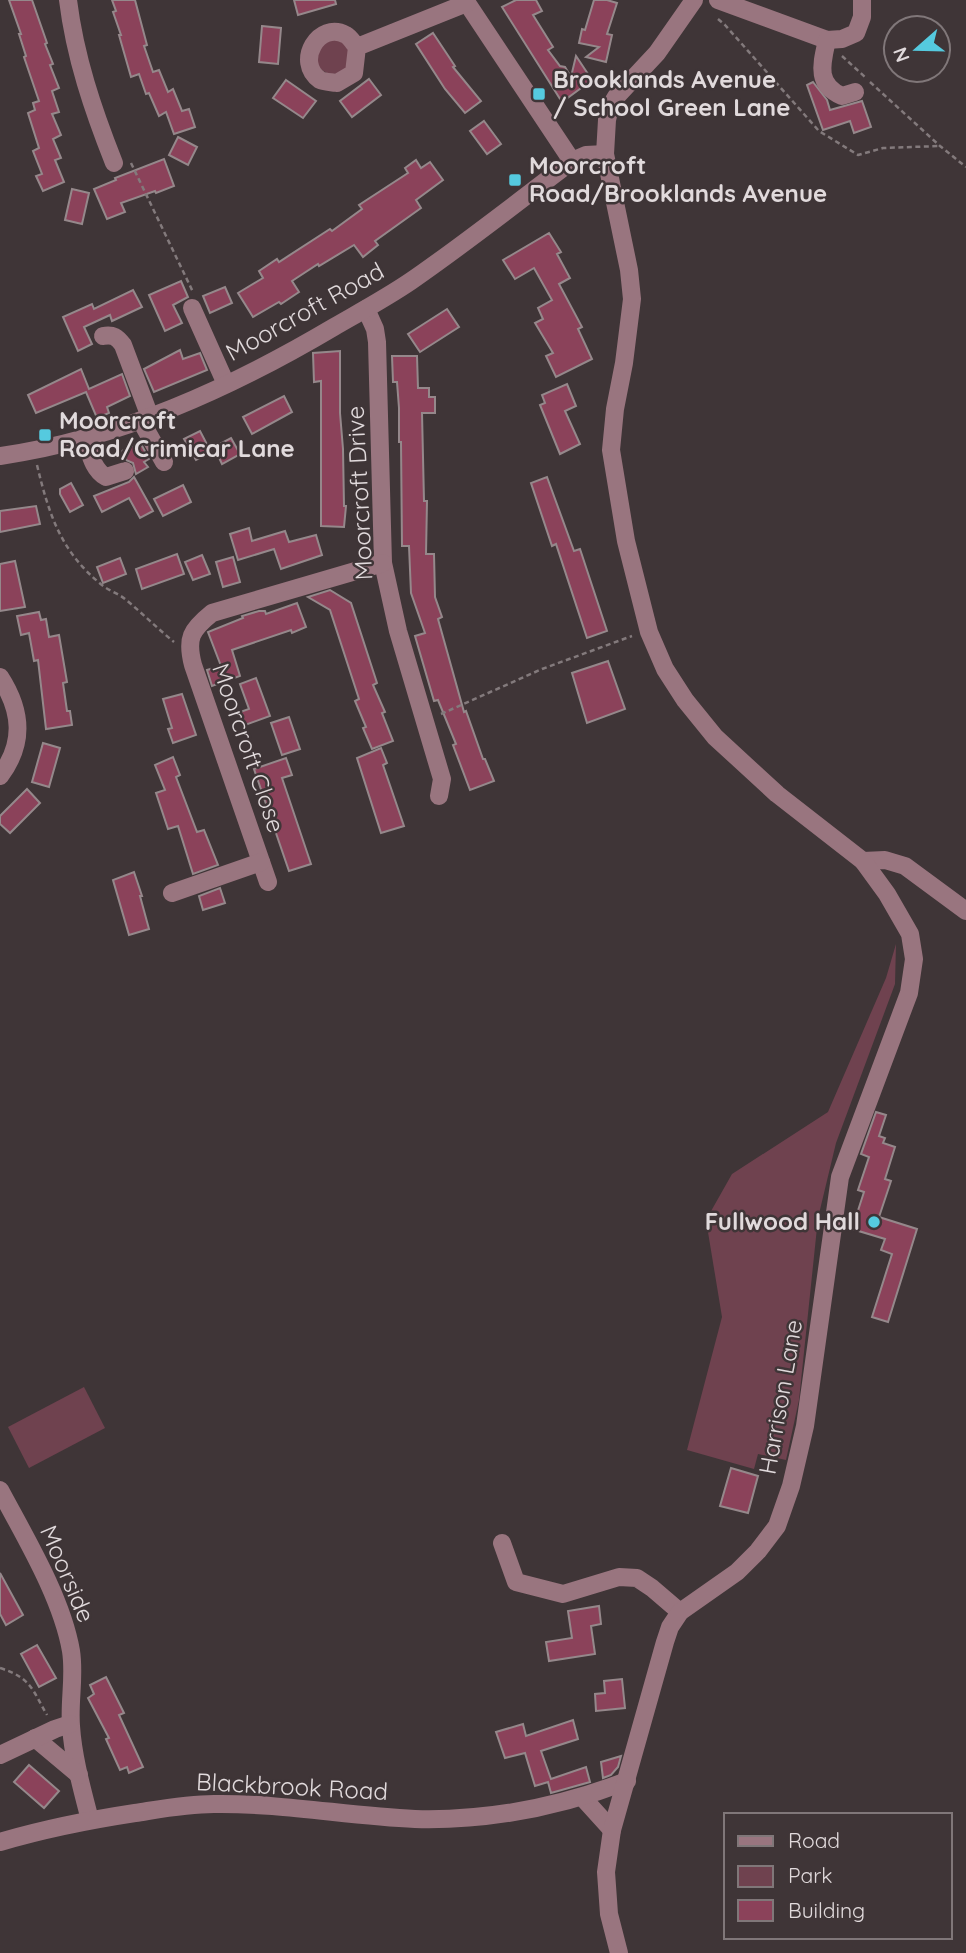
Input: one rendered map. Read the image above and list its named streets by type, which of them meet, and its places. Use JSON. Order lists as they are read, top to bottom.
{
  "streets": {
    "street": [
      "Moorcroft Road",
      "Moorcroft Drive",
      "Moorcroft Close",
      "Harrison Lane",
      "Moorside",
      "Blackbrook Road"
    ]
  },
  "crossings": [
    ["Moorcroft Road", "Moorcroft Drive"],
    ["Moorcroft Road", "Harrison Lane"],
    ["Harrison Lane", "Blackbrook Road"],
    ["Moorside", "Blackbrook Road"]
  ],
  "places": {
    "transit": ["Brooklands Avenue / School Green Lane", "Moorcroft Road/Brooklands Avenue", "Moorcroft Road/Crimicar Lane"],
    "other": ["Fullwood Hall"]
  },
  "legend": ["Road", "Park", "Building"],
  "north": "left"
}
